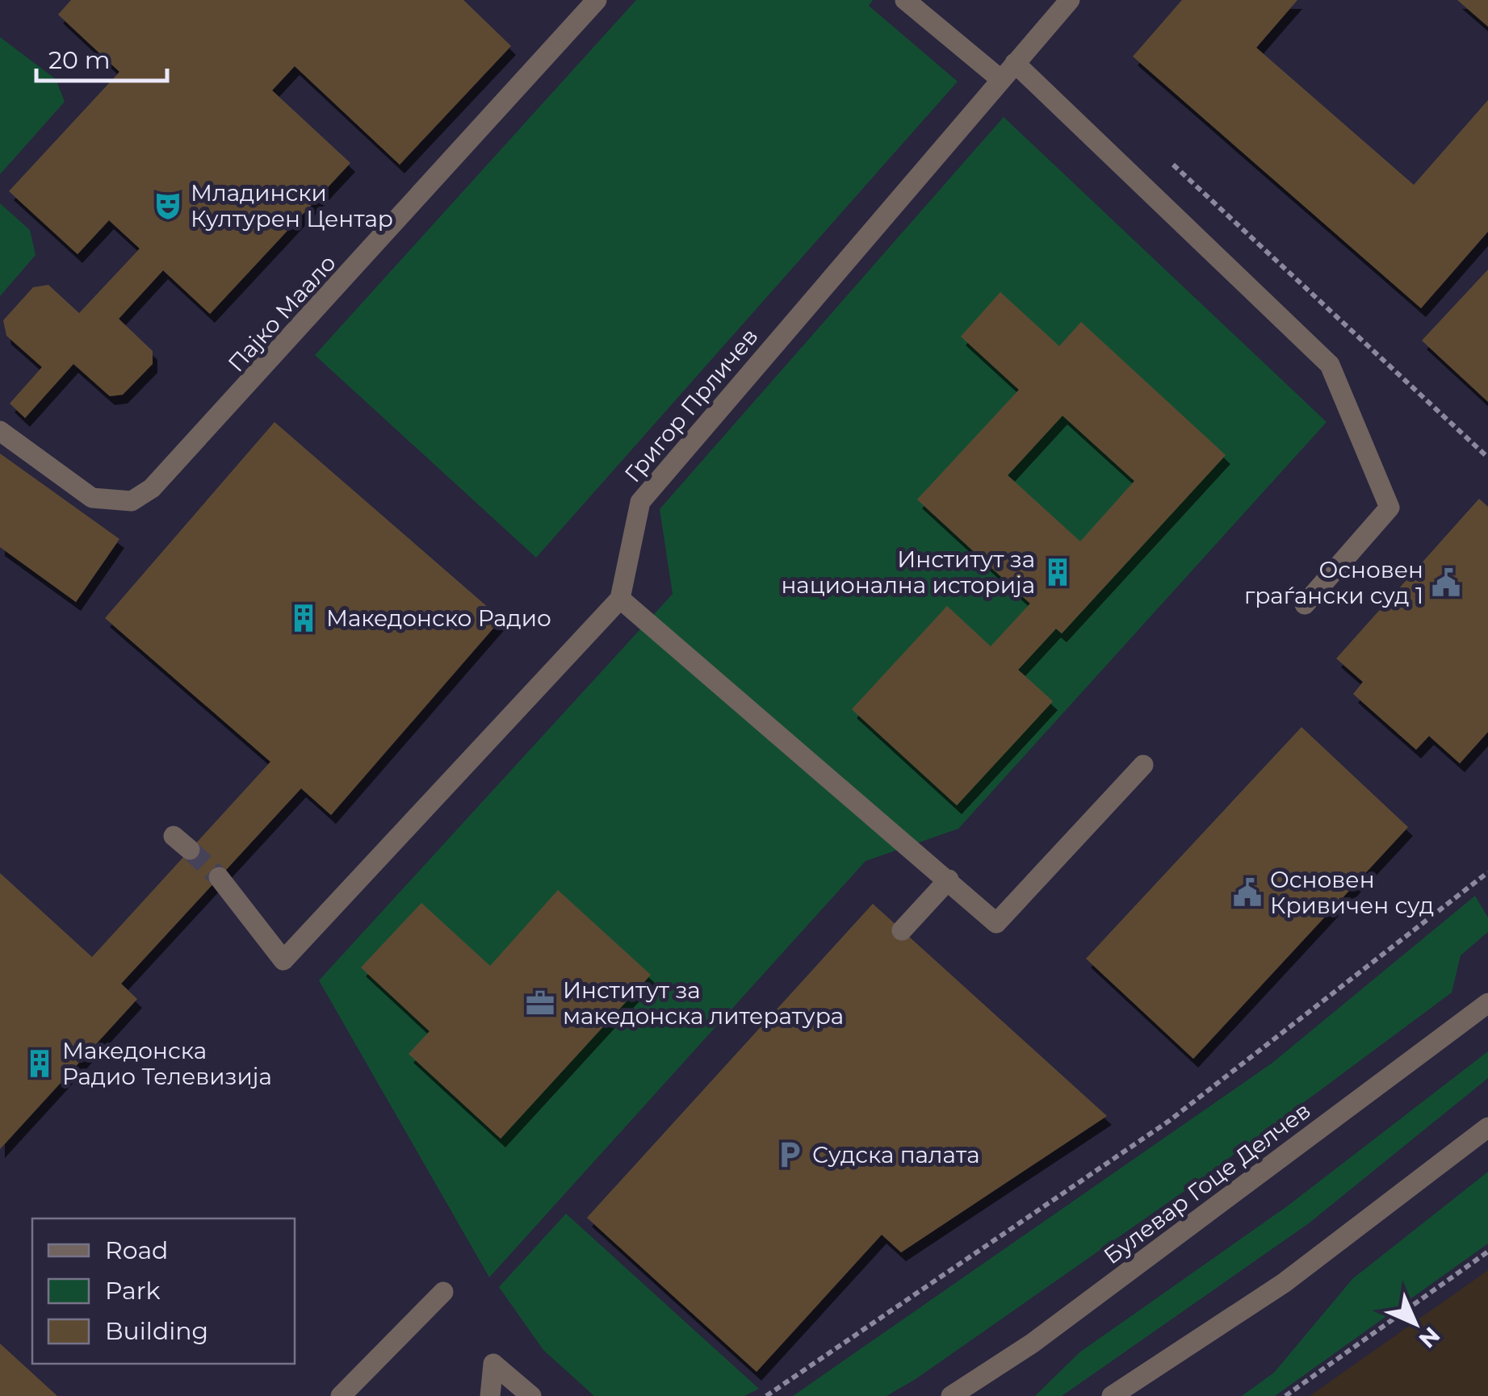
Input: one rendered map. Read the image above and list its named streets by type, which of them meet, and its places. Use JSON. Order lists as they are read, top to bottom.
{
  "streets": {
    "street": ["Пајко Маало", "Григор Прличев", "Булевар Гоце Делчев"]
  },
  "places": {
    "theatre": ["Младински Културен Центар"],
    "building": ["Институт за национална историја", "Македонско Радио", "Македонска Радио Телевизија"],
    "public building": ["Основен граѓански суд 1", "Основен Кривичен суд"],
    "office": ["Институт за македонска литература"],
    "parking": ["Судска палата"]
  },
  "legend": ["Road", "Park", "Building"],
  "scale_bar": "20 m",
  "north": "bottom right"
}
